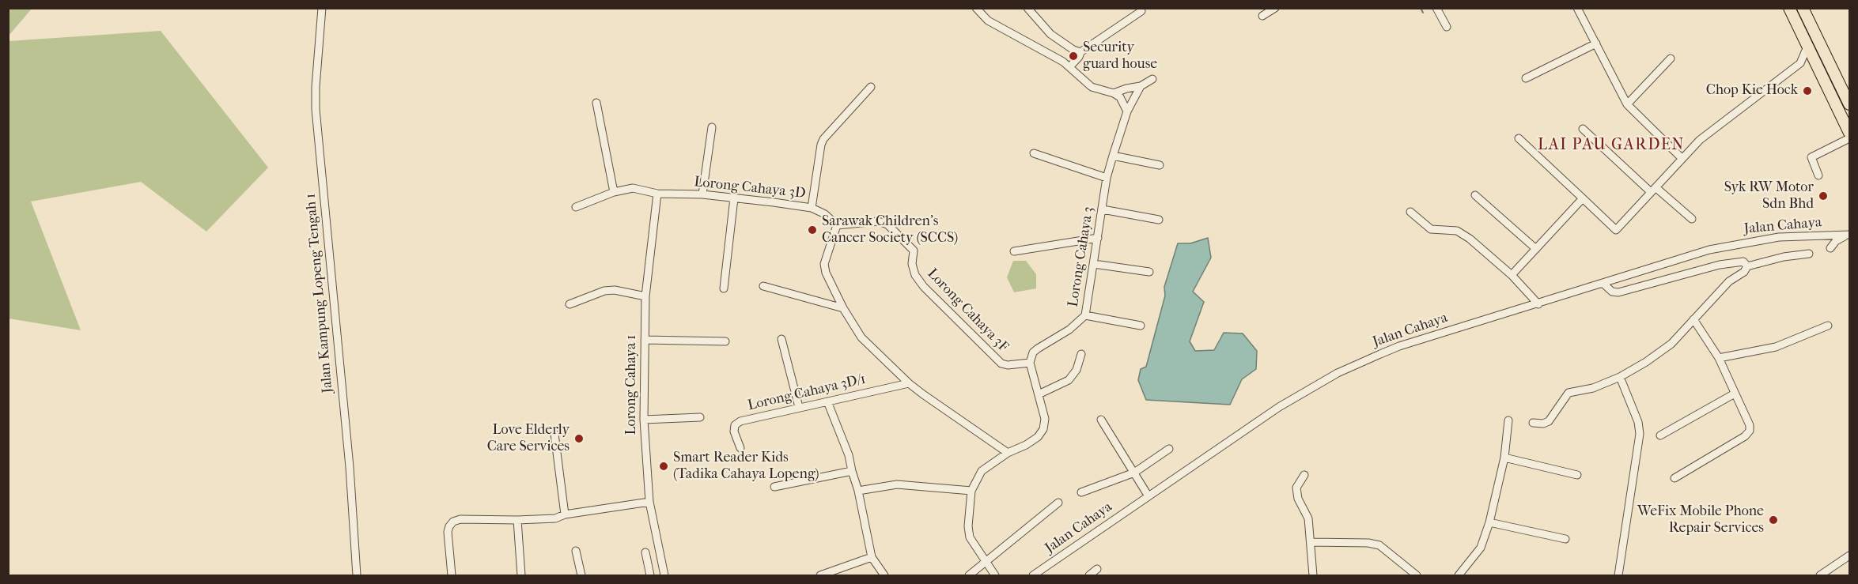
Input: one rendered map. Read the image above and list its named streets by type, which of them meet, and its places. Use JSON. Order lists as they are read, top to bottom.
{
  "streets": {
    "street": [
      "Lorong Cahaya 3D",
      "Jalan Cahaya",
      "Lorong Cahaya 3",
      "Jalan Kampung Lopeng Tengah 1",
      "Lorong Cahaya 3F",
      "Lorong Cahaya 1",
      "Lorong Cahaya 3D/1"
    ]
  },
  "crossings": [
    ["Lorong Cahaya 3D", "Lorong Cahaya 3F"],
    ["Lorong Cahaya 3D", "Lorong Cahaya 1"],
    ["Lorong Cahaya 3", "Lorong Cahaya 3F"]
  ],
  "districts": ["LAI PAU GARDEN"],
  "places": [
    "Security guard house",
    "Chop Kie Hock",
    "Syk RW Motor Sdn Bhd",
    "Sarawak Children's Cancer Society (SCCS)",
    "Love Elderly Care Services",
    "Smart Reader Kids (Tadika Cahaya Lopeng)",
    "WeFix Mobile Phone Repair Services"
  ]
}
